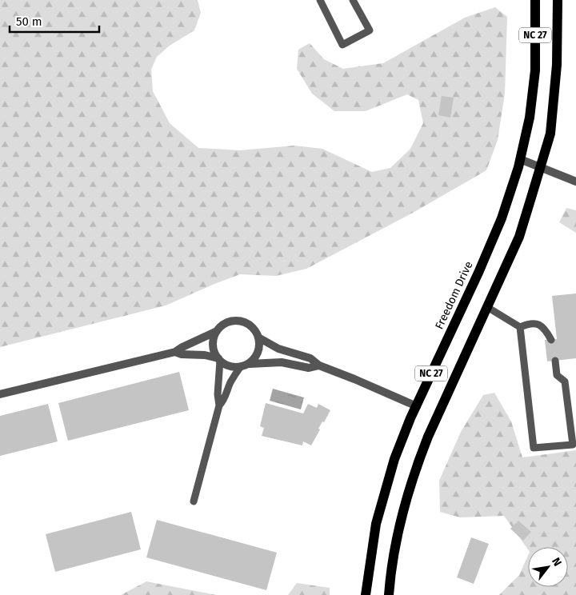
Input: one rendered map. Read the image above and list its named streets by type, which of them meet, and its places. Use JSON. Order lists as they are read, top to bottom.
{
  "streets": {
    "main road": ["NC 27", "Freedom Drive"]
  },
  "scale_bar": "50 m",
  "north": "top right"
}
